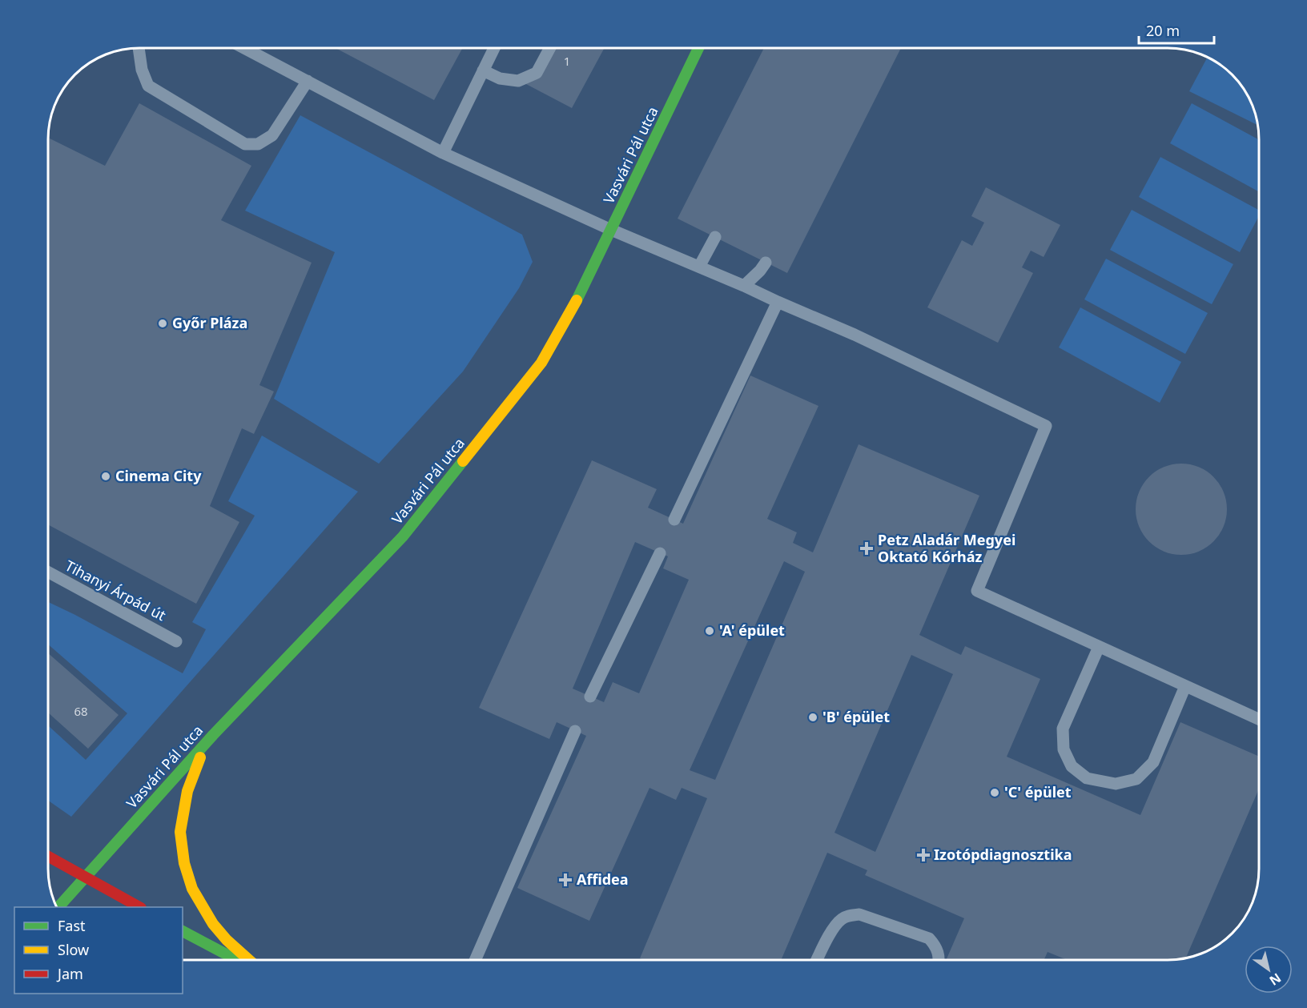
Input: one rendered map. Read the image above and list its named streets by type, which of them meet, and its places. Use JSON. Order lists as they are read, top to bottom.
{
  "streets": {
    "street": ["Vasvári Pál utca"],
    "lane": ["Tihanyi Árpád út"]
  },
  "places": {
    "other": [
      "Győr Pláza",
      "Cinema City",
      "'A' épület",
      "'B' épület",
      "'C' épület"
    ],
    "health": ["Petz Aladár Megyei Oktató Kórház", "Izotópdiagnosztika", "Affidea"]
  },
  "house_numbers": ["1", "68"],
  "legend": ["Fast", "Slow", "Jam"],
  "scale_bar": "20 m",
  "north": "bottom right"
}
